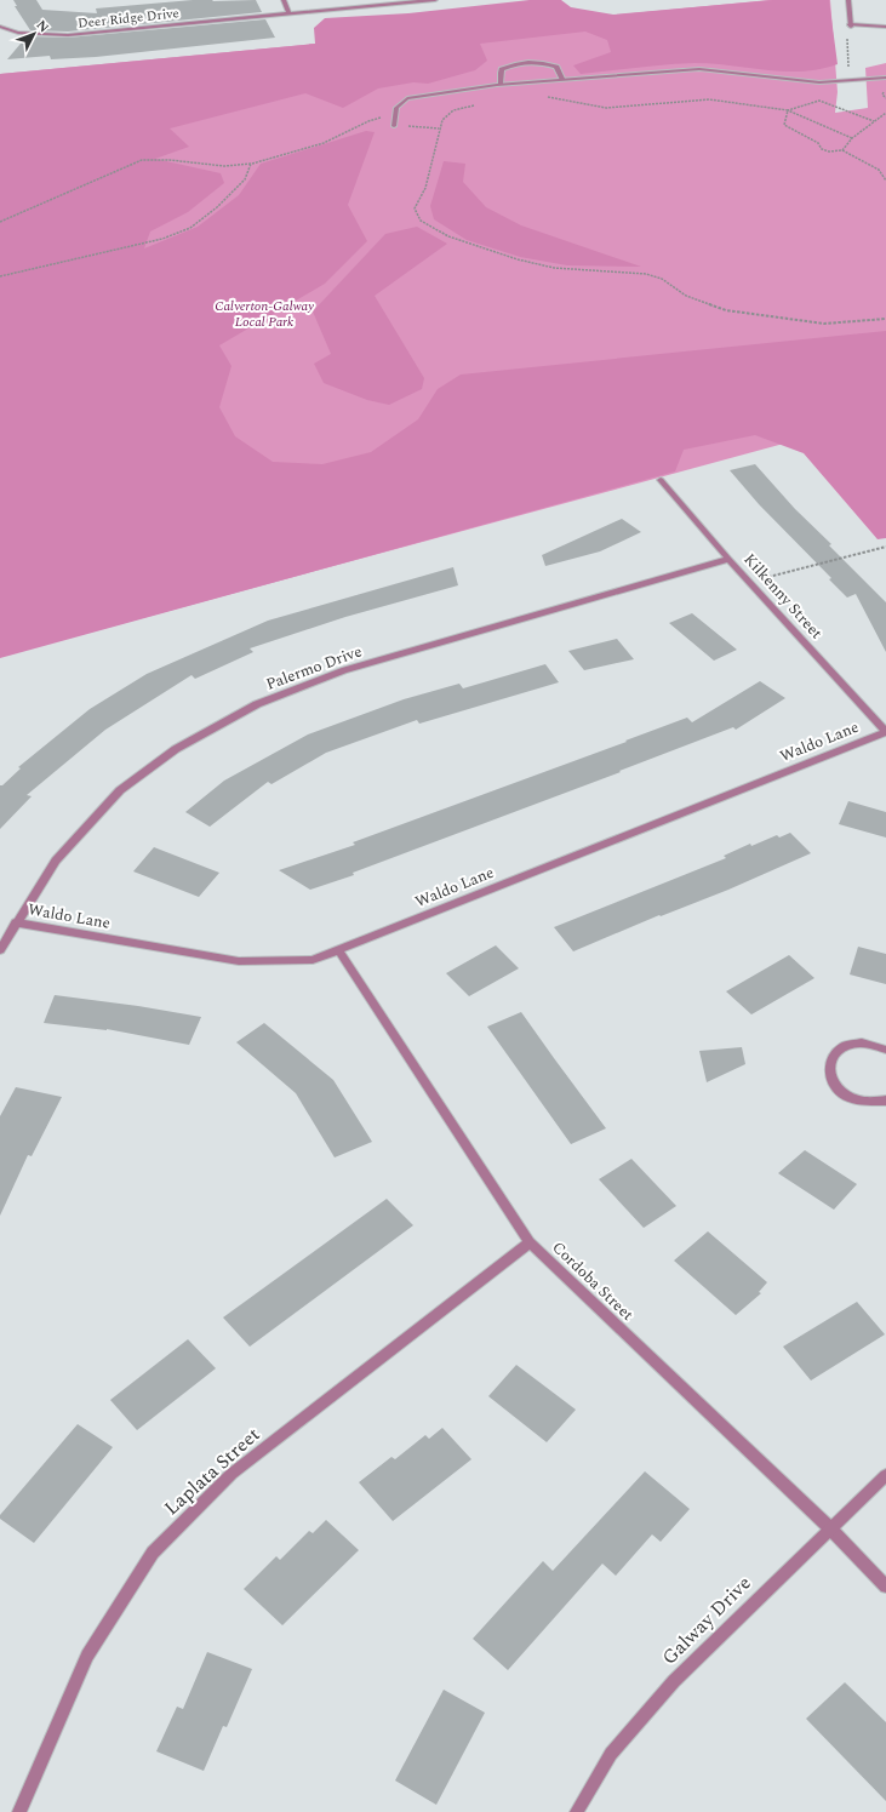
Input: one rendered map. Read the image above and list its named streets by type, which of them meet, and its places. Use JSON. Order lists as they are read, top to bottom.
{
  "streets": {
    "street": [
      "Deer Ridge Drive",
      "Kilkenny Street",
      "Palermo Drive",
      "Waldo Lane",
      "Cordoba Street",
      "Laplata Street",
      "Galway Drive"
    ]
  },
  "crossings": [
    ["Kilkenny Street", "Palermo Drive"],
    ["Kilkenny Street", "Waldo Lane"],
    ["Palermo Drive", "Waldo Lane"],
    ["Waldo Lane", "Cordoba Street"],
    ["Cordoba Street", "Laplata Street"],
    ["Cordoba Street", "Galway Drive"]
  ],
  "parks": ["Calverton-Galway Local Park"],
  "north": "top right"
}
